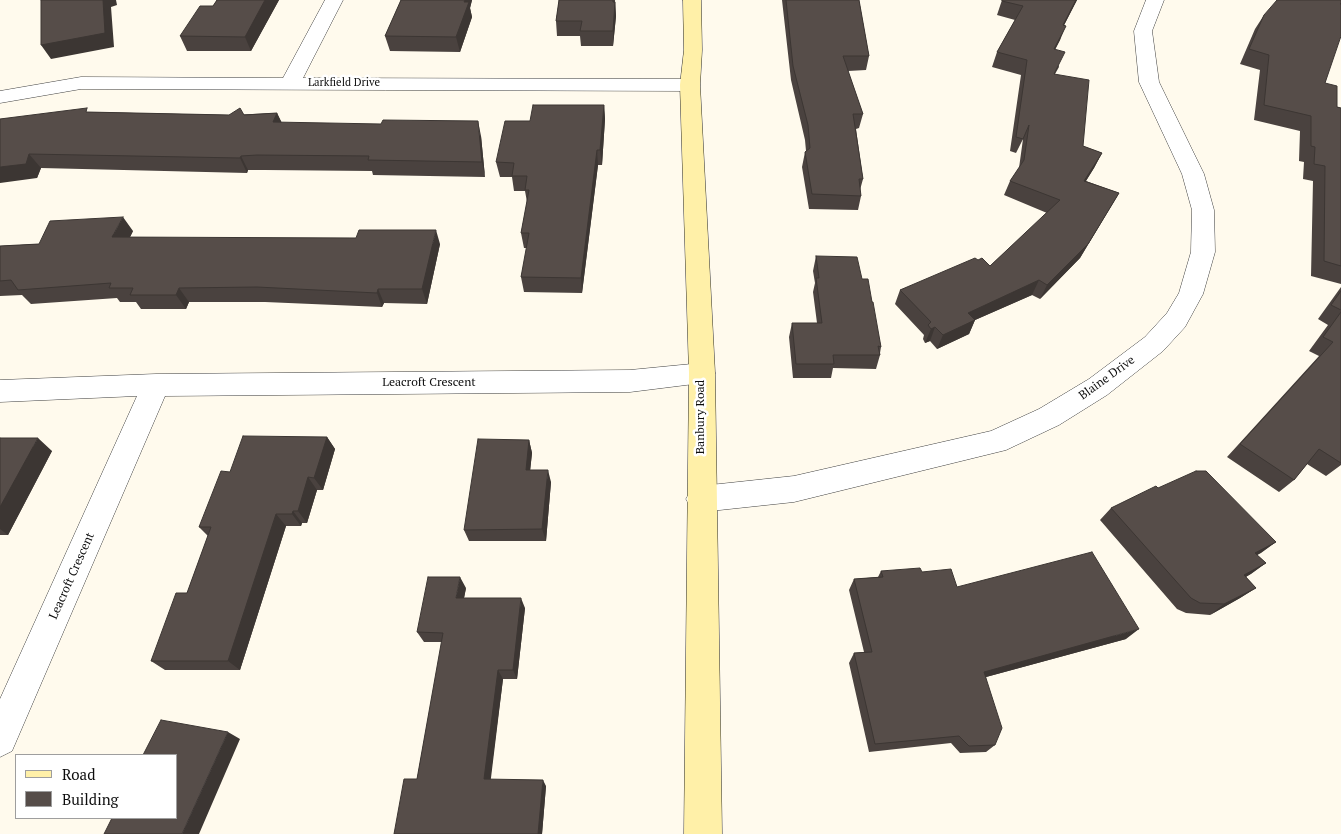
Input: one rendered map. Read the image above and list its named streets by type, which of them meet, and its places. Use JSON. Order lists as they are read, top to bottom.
{
  "streets": {
    "street": [
      "Larkfield Drive",
      "Blaine Drive",
      "Leacroft Crescent",
      "Banbury Road"
    ]
  },
  "crossings": [
    ["Larkfield Drive", "Banbury Road"],
    ["Blaine Drive", "Banbury Road"],
    ["Leacroft Crescent", "Banbury Road"]
  ],
  "legend": ["Road", "Building"]
}
